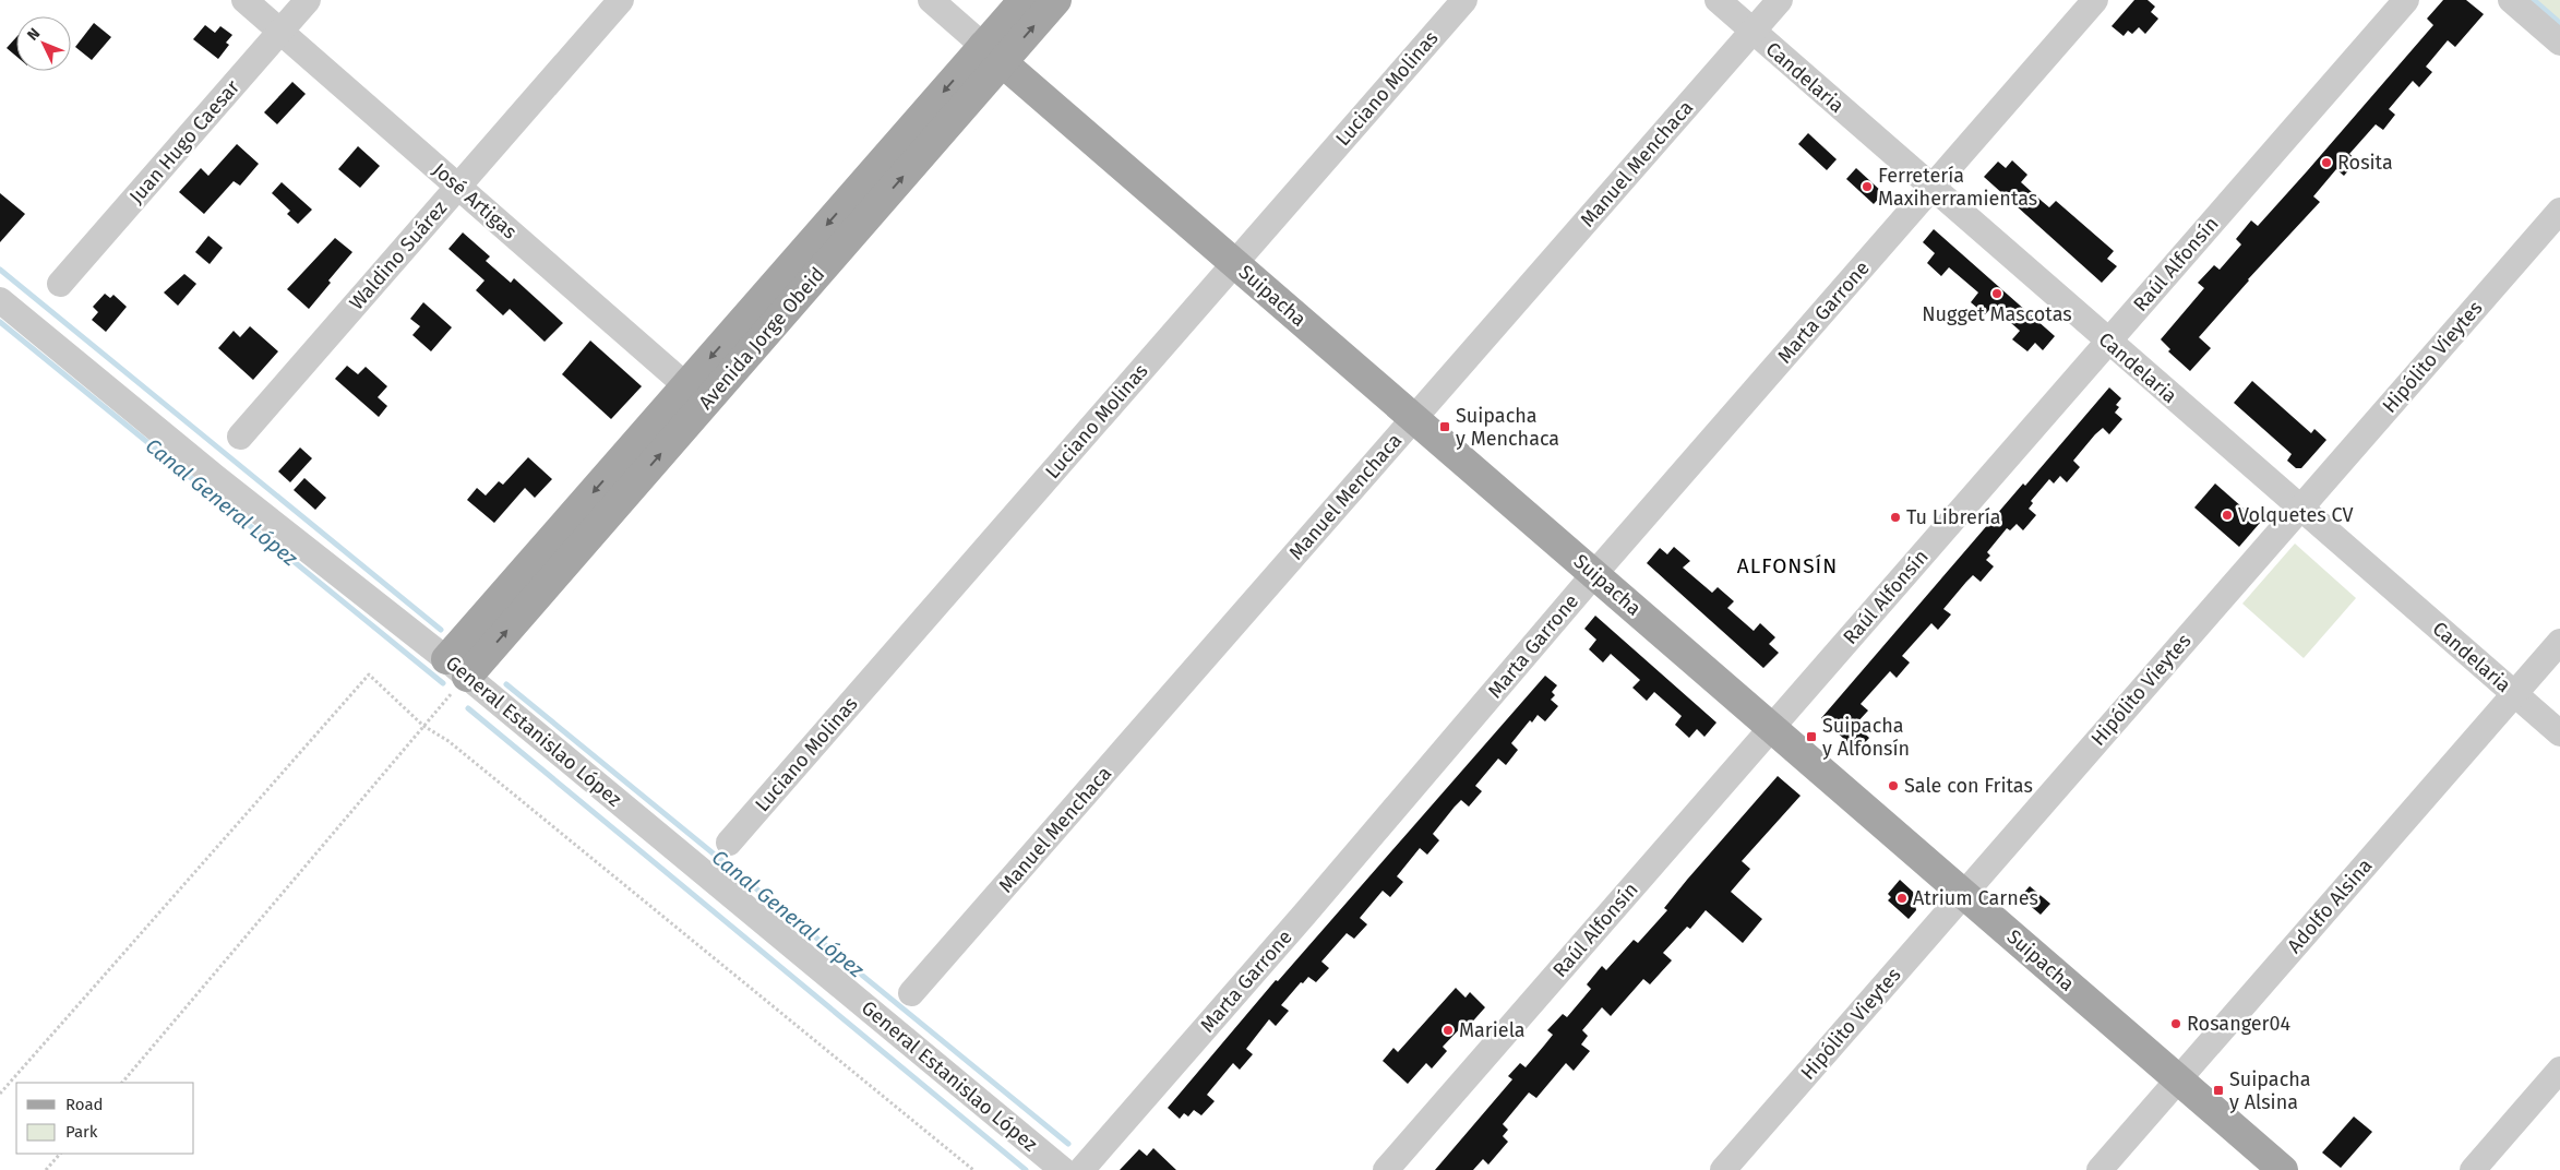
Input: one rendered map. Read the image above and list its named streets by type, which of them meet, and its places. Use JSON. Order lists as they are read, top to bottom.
{
  "streets": {
    "main road": ["Suipacha", "Avenida Jorge Obeid"],
    "street": [
      "Candelaria",
      "Luciano Molinas",
      "Juan Hugo Caesar",
      "Manuel Menchaca",
      "José Artigas",
      "Waldino Suárez",
      "Raúl Alfonsín",
      "Marta Garrone",
      "Hipólito Vieytes",
      "General Estanislao López",
      "Adolfo Alsina"
    ]
  },
  "crossings": [
    ["Candelaria", "Manuel Menchaca"],
    ["Candelaria", "Raúl Alfonsín"],
    ["Candelaria", "Marta Garrone"],
    ["Candelaria", "Hipólito Vieytes"],
    ["Candelaria", "Adolfo Alsina"],
    ["Luciano Molinas", "Suipacha"],
    ["Juan Hugo Caesar", "José Artigas"],
    ["Manuel Menchaca", "Suipacha"],
    ["José Artigas", "Waldino Suárez"],
    ["José Artigas", "Avenida Jorge Obeid"],
    ["Raúl Alfonsín", "Suipacha"],
    ["Suipacha", "Marta Garrone"],
    ["Suipacha", "Avenida Jorge Obeid"],
    ["Suipacha", "Hipólito Vieytes"],
    ["Suipacha", "Adolfo Alsina"],
    ["Avenida Jorge Obeid", "General Estanislao López"]
  ],
  "districts": ["ALFONSÍN"],
  "water": ["Canal General López"],
  "places": {
    "other": [
      "Rosita",
      "Ferretería Maxiherramientas",
      "Nugget Mascotas",
      "Volquetes CV",
      "Tu Librería",
      "Sale con Fritas",
      "Atrium Carnes",
      "Rosanger04",
      "Mariela"
    ],
    "transit": ["Suipacha y Menchaca", "Suipacha y Alfonsín", "Suipacha y Alsina"]
  },
  "legend": ["Road", "Park"],
  "north": "top left"
}
